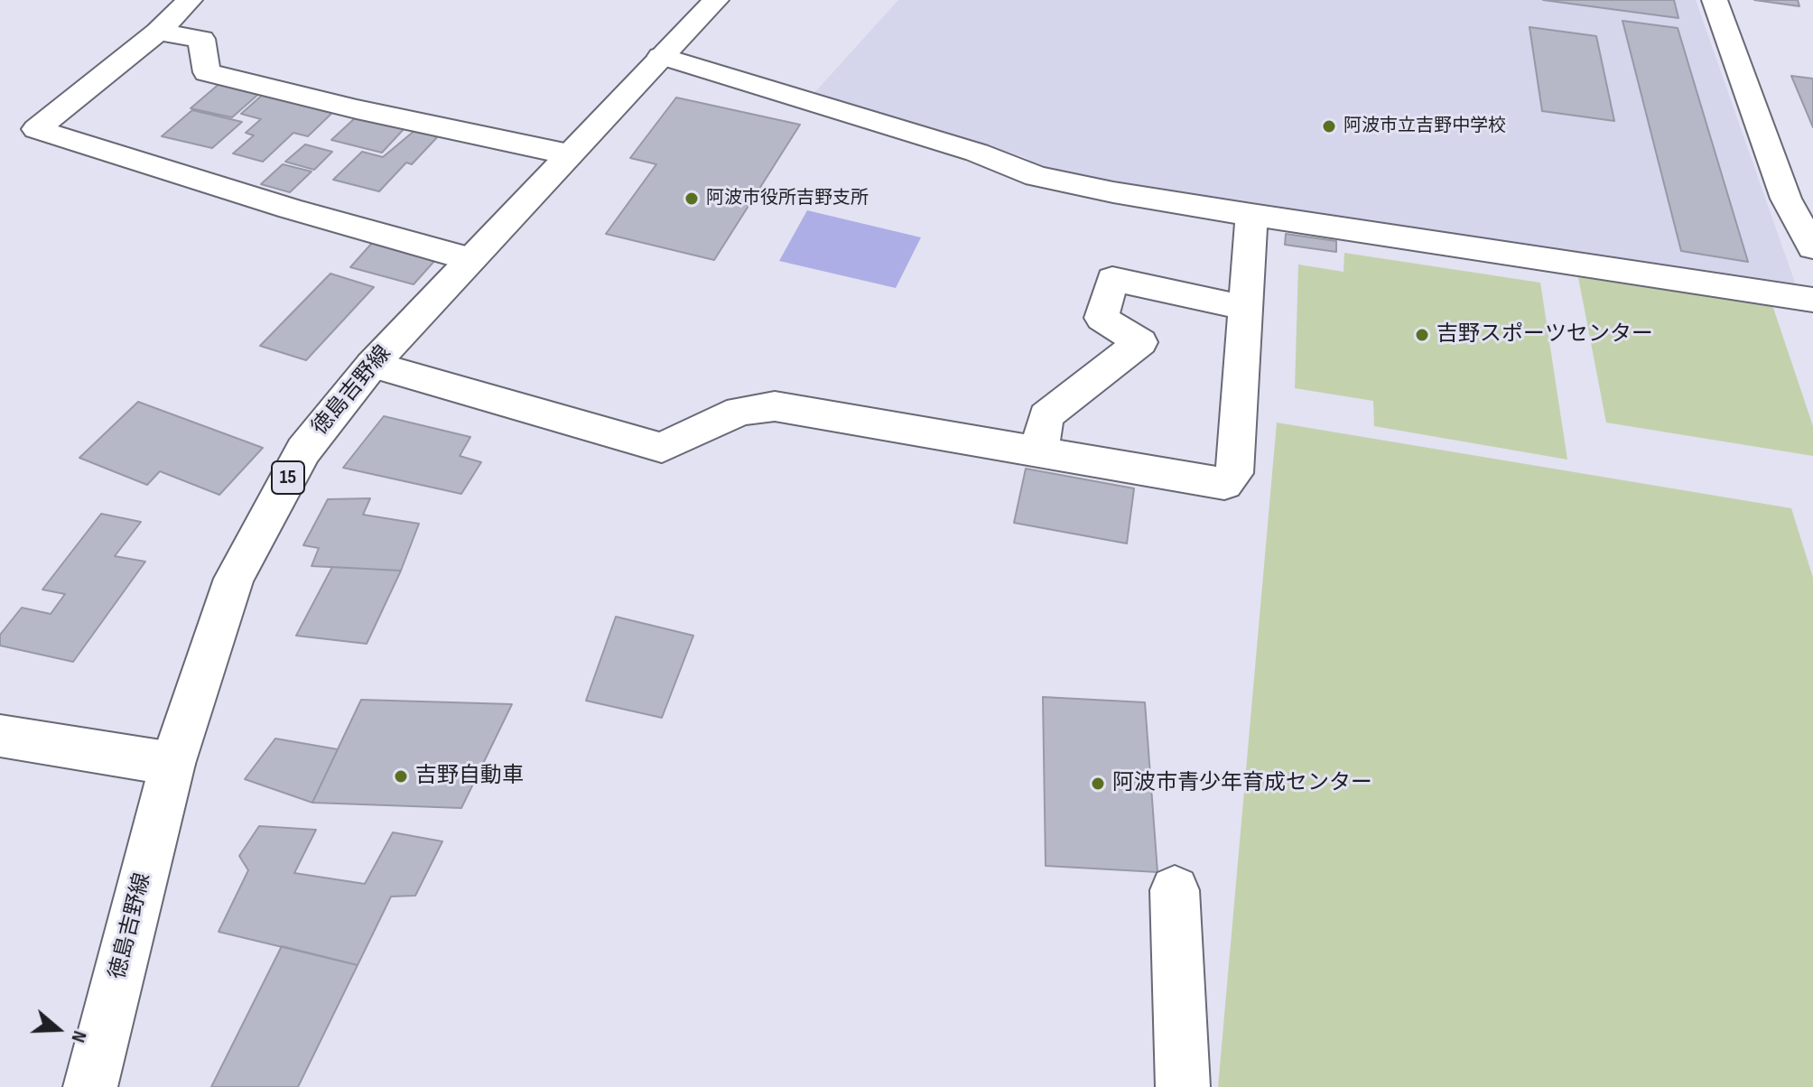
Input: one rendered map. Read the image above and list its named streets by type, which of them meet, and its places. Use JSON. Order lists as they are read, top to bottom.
{
  "streets": {
    "street": ["徳島吉野線", "15"]
  },
  "places": [
    "阿波市立吉野中学校",
    "阿波市役所吉野支所",
    "吉野スポーツセンター",
    "吉野自動車",
    "阿波市青少年育成センター"
  ],
  "north": "right"
}
